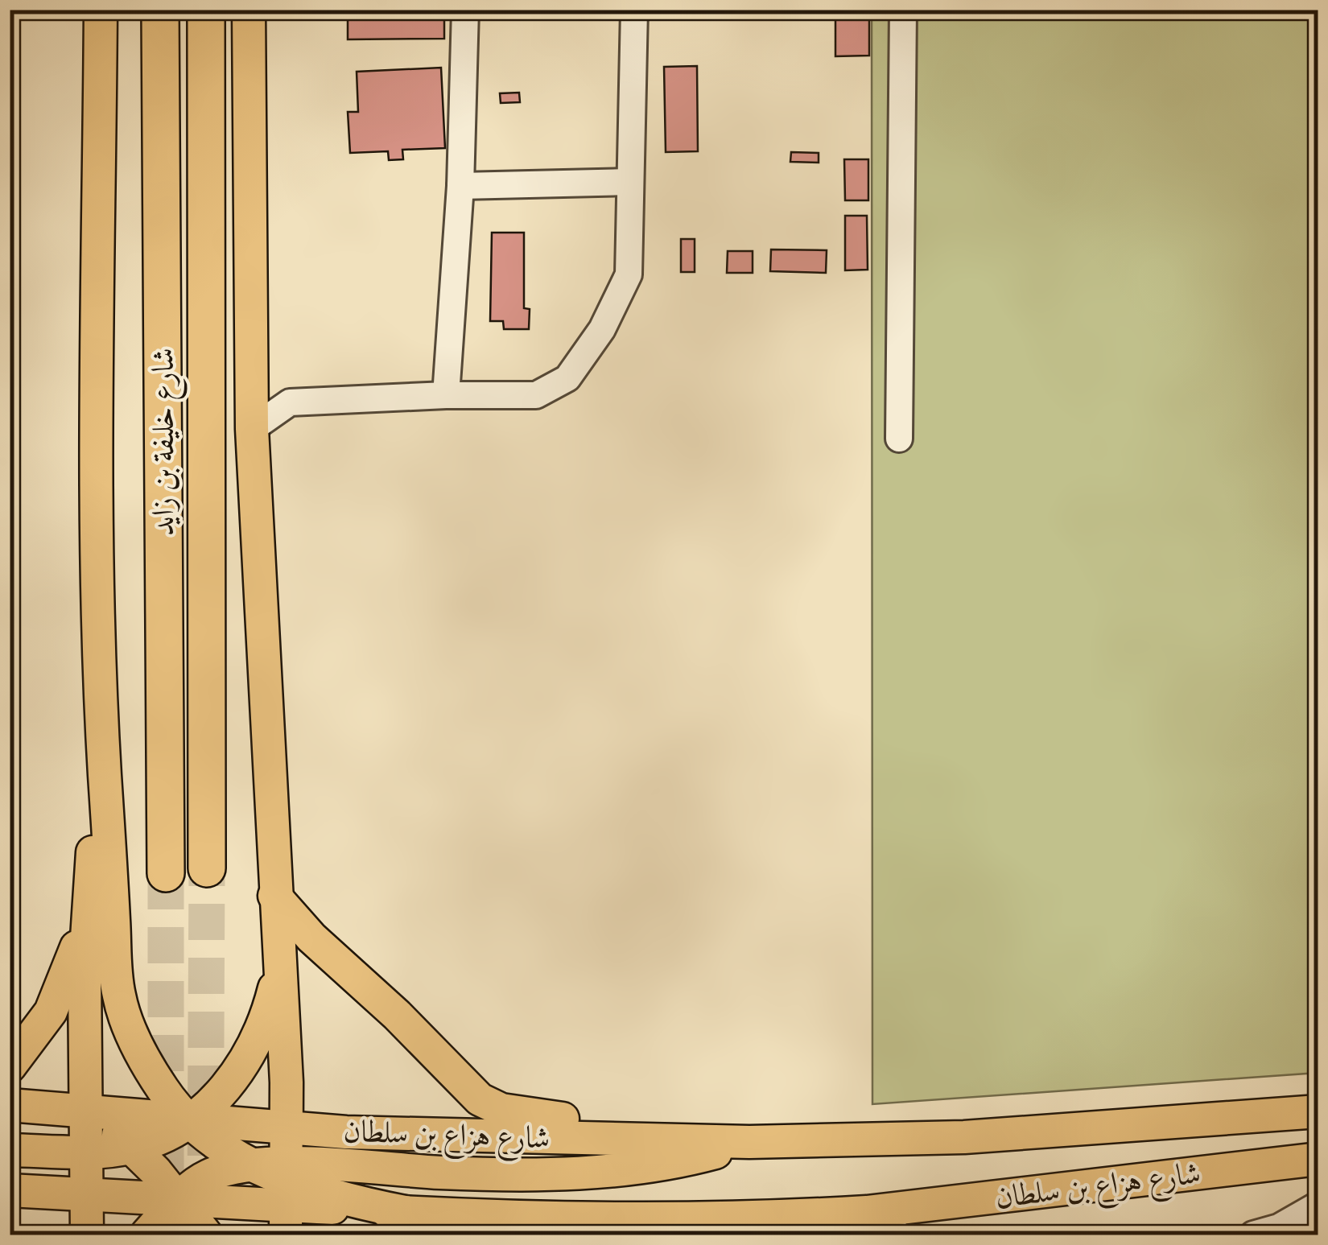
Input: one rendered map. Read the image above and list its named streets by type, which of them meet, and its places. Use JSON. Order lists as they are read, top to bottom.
{
  "streets": {
    "highway": ["شارع خليفة بن زايد"],
    "main road": ["شارع هزاع بن سلطان"]
  }
}
